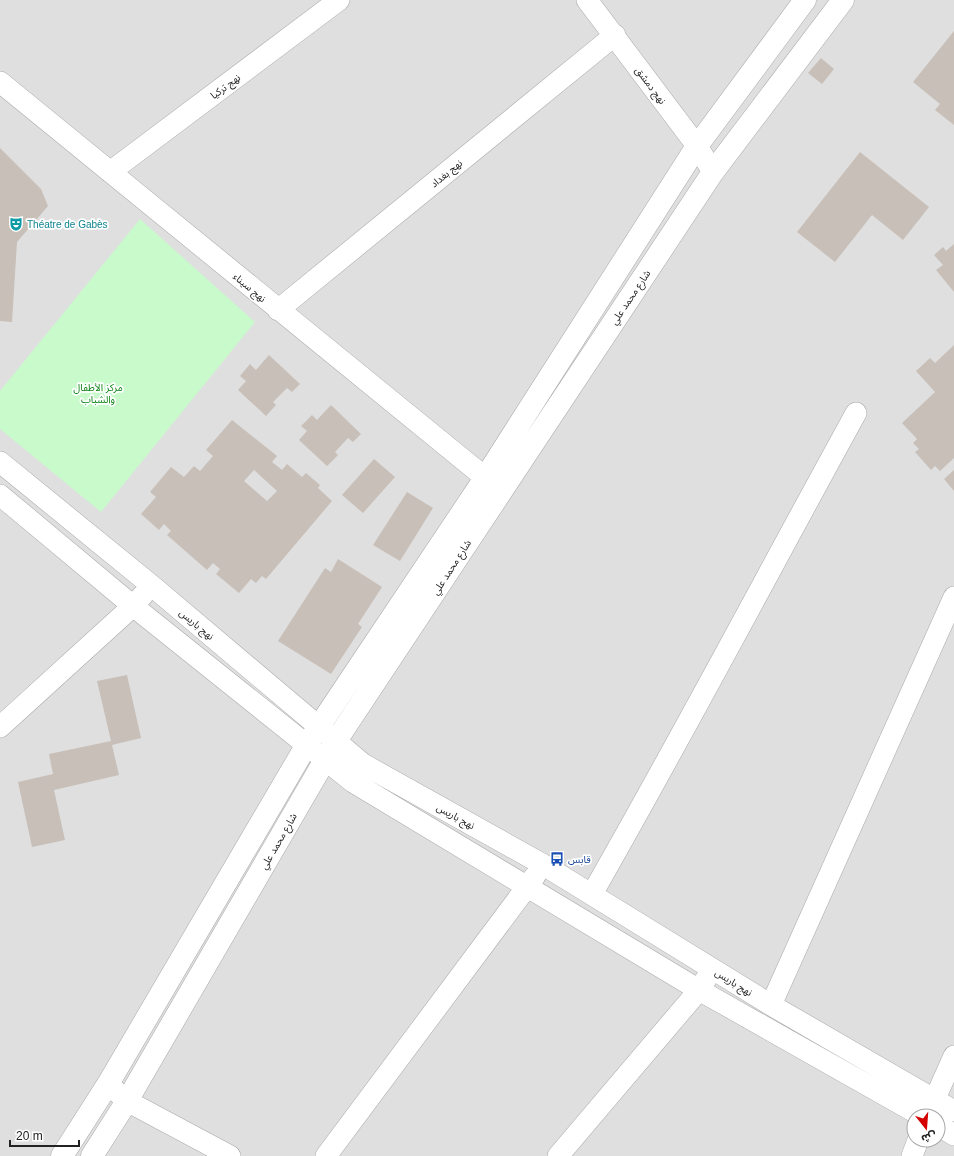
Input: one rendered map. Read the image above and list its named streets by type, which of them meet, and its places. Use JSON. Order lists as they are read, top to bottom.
{
  "streets": {
    "street": [
      "نهج دمشق",
      "نهج تركيا",
      "نهج بغداد",
      "نهج سيناء",
      "شارع محمد علي",
      "نهج باريس"
    ]
  },
  "crossings": [
    ["نهج دمشق", "نهج بغداد"],
    ["نهج دمشق", "شارع محمد علي"],
    ["نهج تركيا", "نهج سيناء"],
    ["نهج بغداد", "نهج سيناء"],
    ["نهج سيناء", "شارع محمد علي"],
    ["شارع محمد علي", "نهج باريس"]
  ],
  "parks": ["مركز الأطفال والشباب"],
  "places": {
    "theatre": ["Théatre de Gabès"],
    "bus stop": ["قابس"]
  },
  "scale_bar": "20 m",
  "north": "bottom"
}
